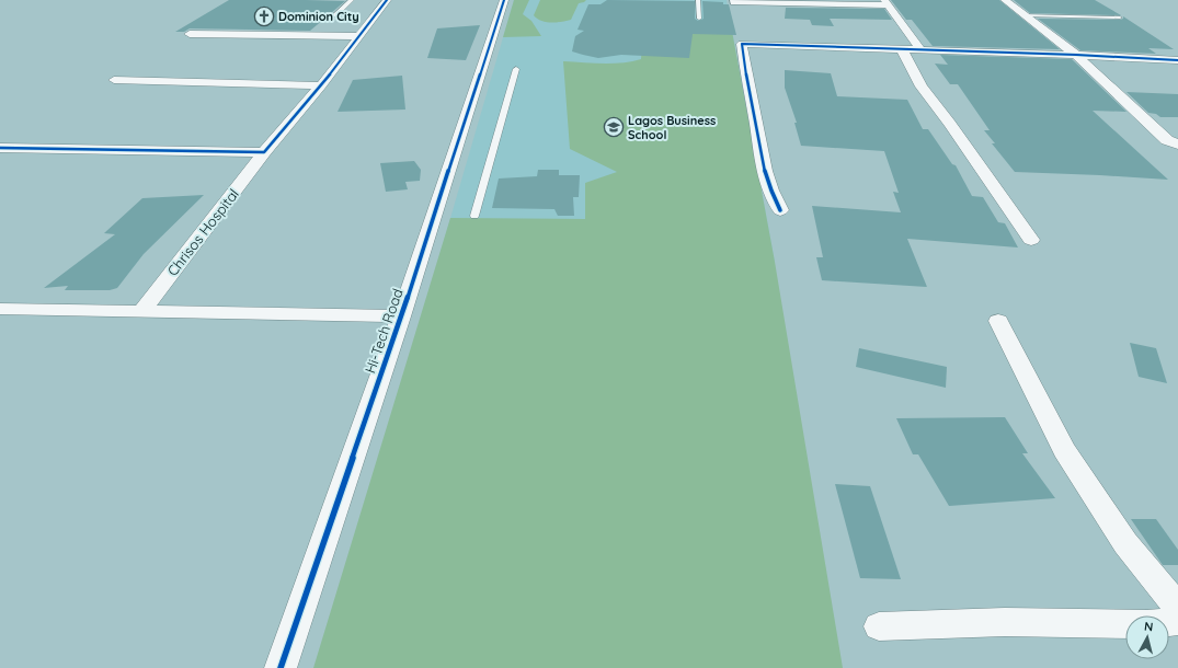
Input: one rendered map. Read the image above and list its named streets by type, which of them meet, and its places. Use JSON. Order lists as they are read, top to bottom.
{
  "streets": {
    "street": ["Chrisos Hospital", "Hi-Tech Road"]
  },
  "places": {
    "church": ["Dominion City"],
    "school or university": ["Lagos Business School"]
  },
  "north": "top"
}
